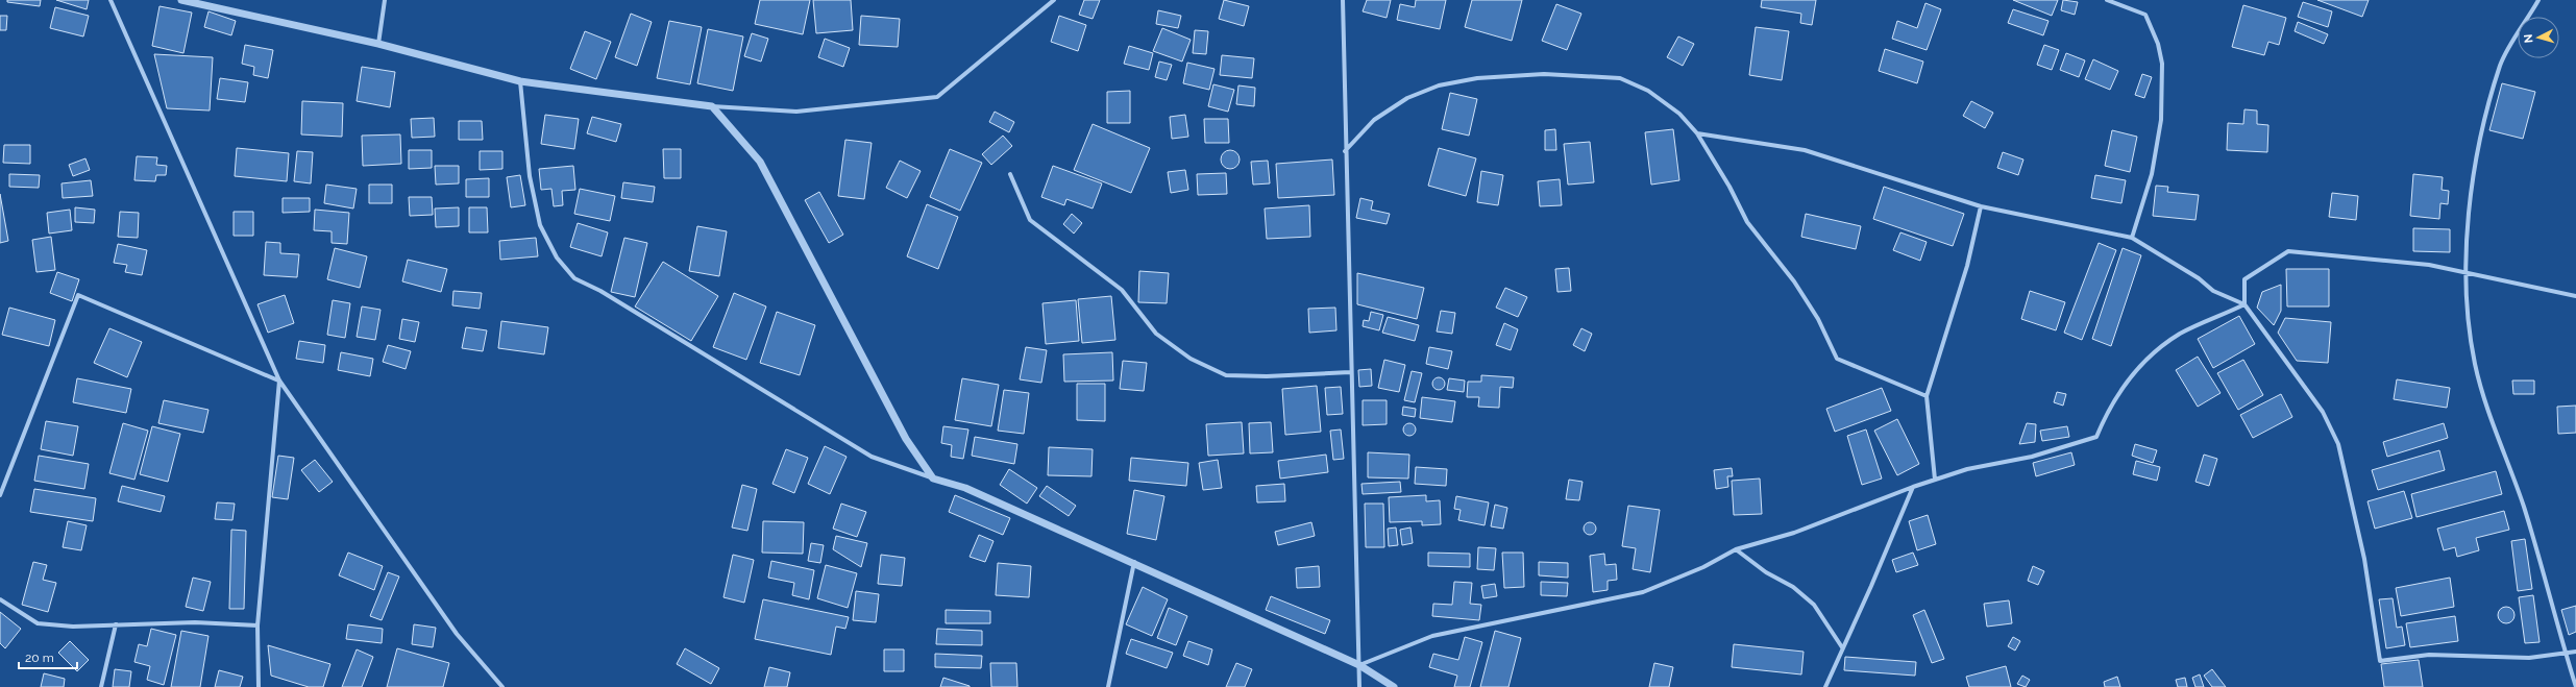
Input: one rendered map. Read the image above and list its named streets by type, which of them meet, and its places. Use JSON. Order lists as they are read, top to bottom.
{
  "scale_bar": "20 m",
  "north": "left"
}
